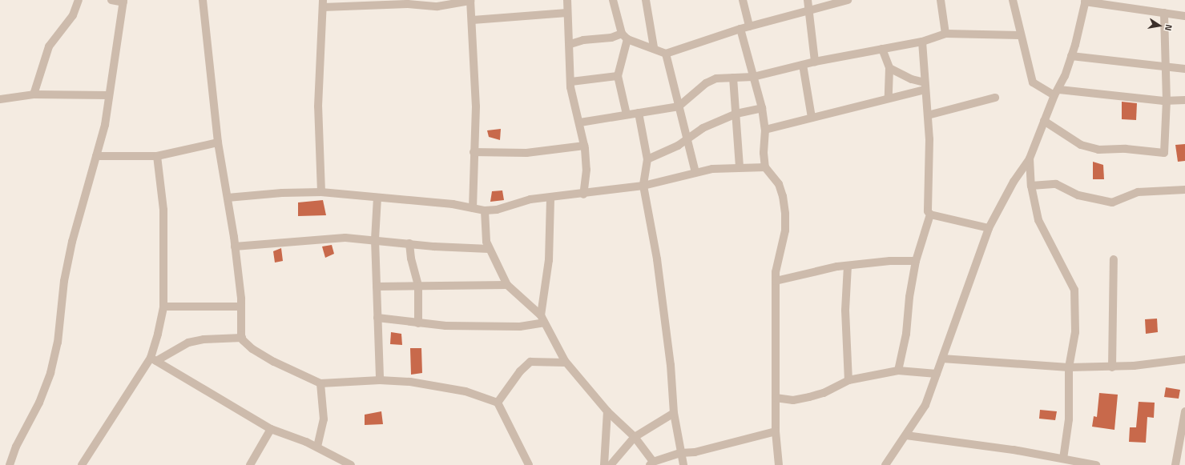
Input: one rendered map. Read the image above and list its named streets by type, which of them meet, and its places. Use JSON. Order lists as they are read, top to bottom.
{
  "north": "right"
}
